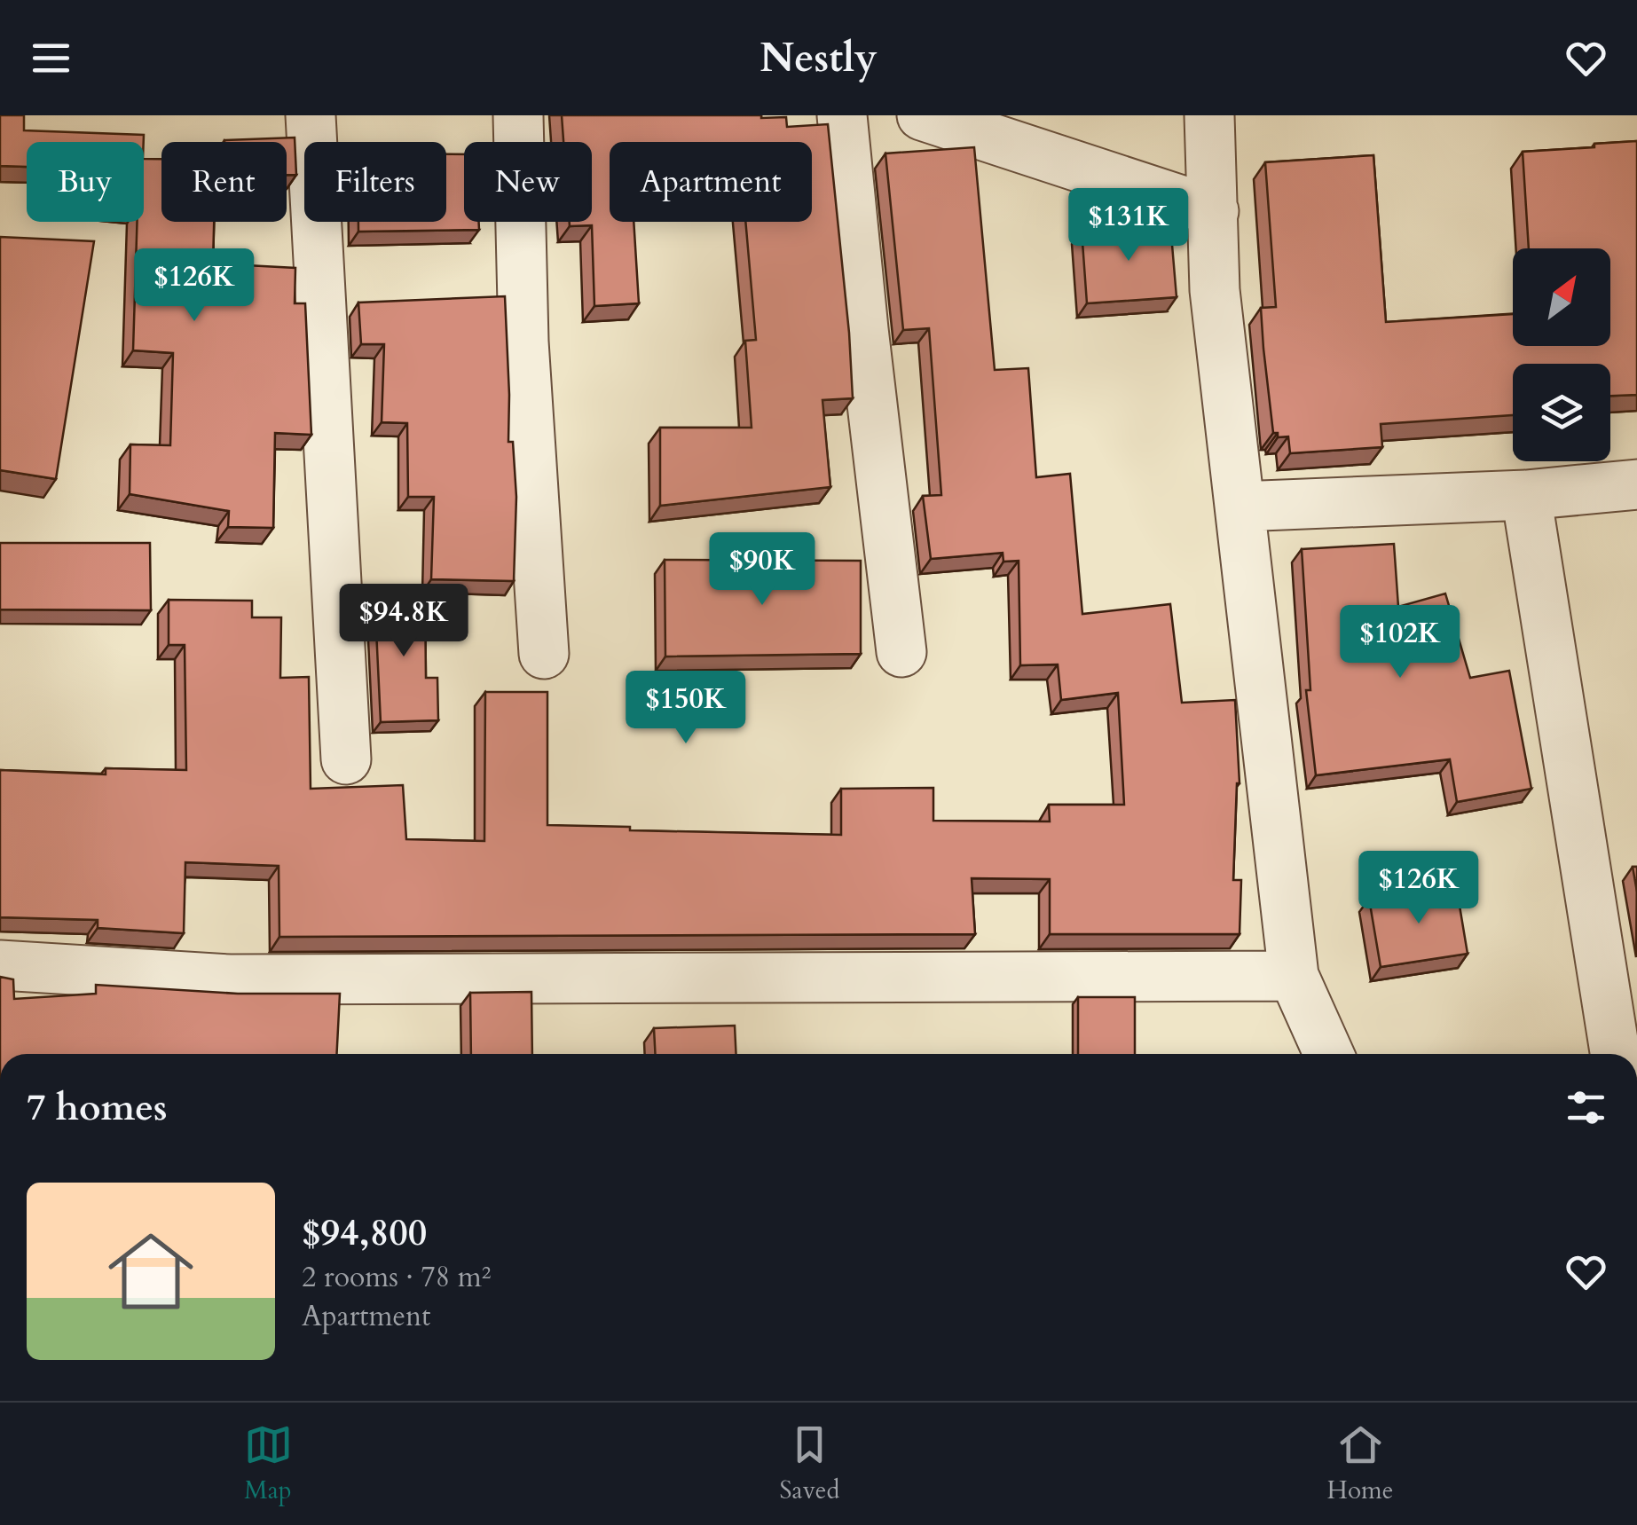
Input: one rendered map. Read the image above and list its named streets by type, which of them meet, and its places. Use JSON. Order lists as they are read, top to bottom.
{
  "north": "top right",
  "page": {
    "header": "Nestly",
    "chip": [
      "Buy",
      "Rent",
      "Filters",
      "New",
      "Apartment"
    ],
    "price": [
      "$131K",
      "$126K",
      "$90K",
      "$94.8K",
      "$102K",
      "$150K",
      "$126K"
    ],
    "heading": "7 homes",
    "list": [
      {
        "name": "$94,800",
        "note": "2 rooms · 78 m² · Apartment"
      }
    ],
    "tabs": ["Map", "Saved", "Home"]
  }
}
